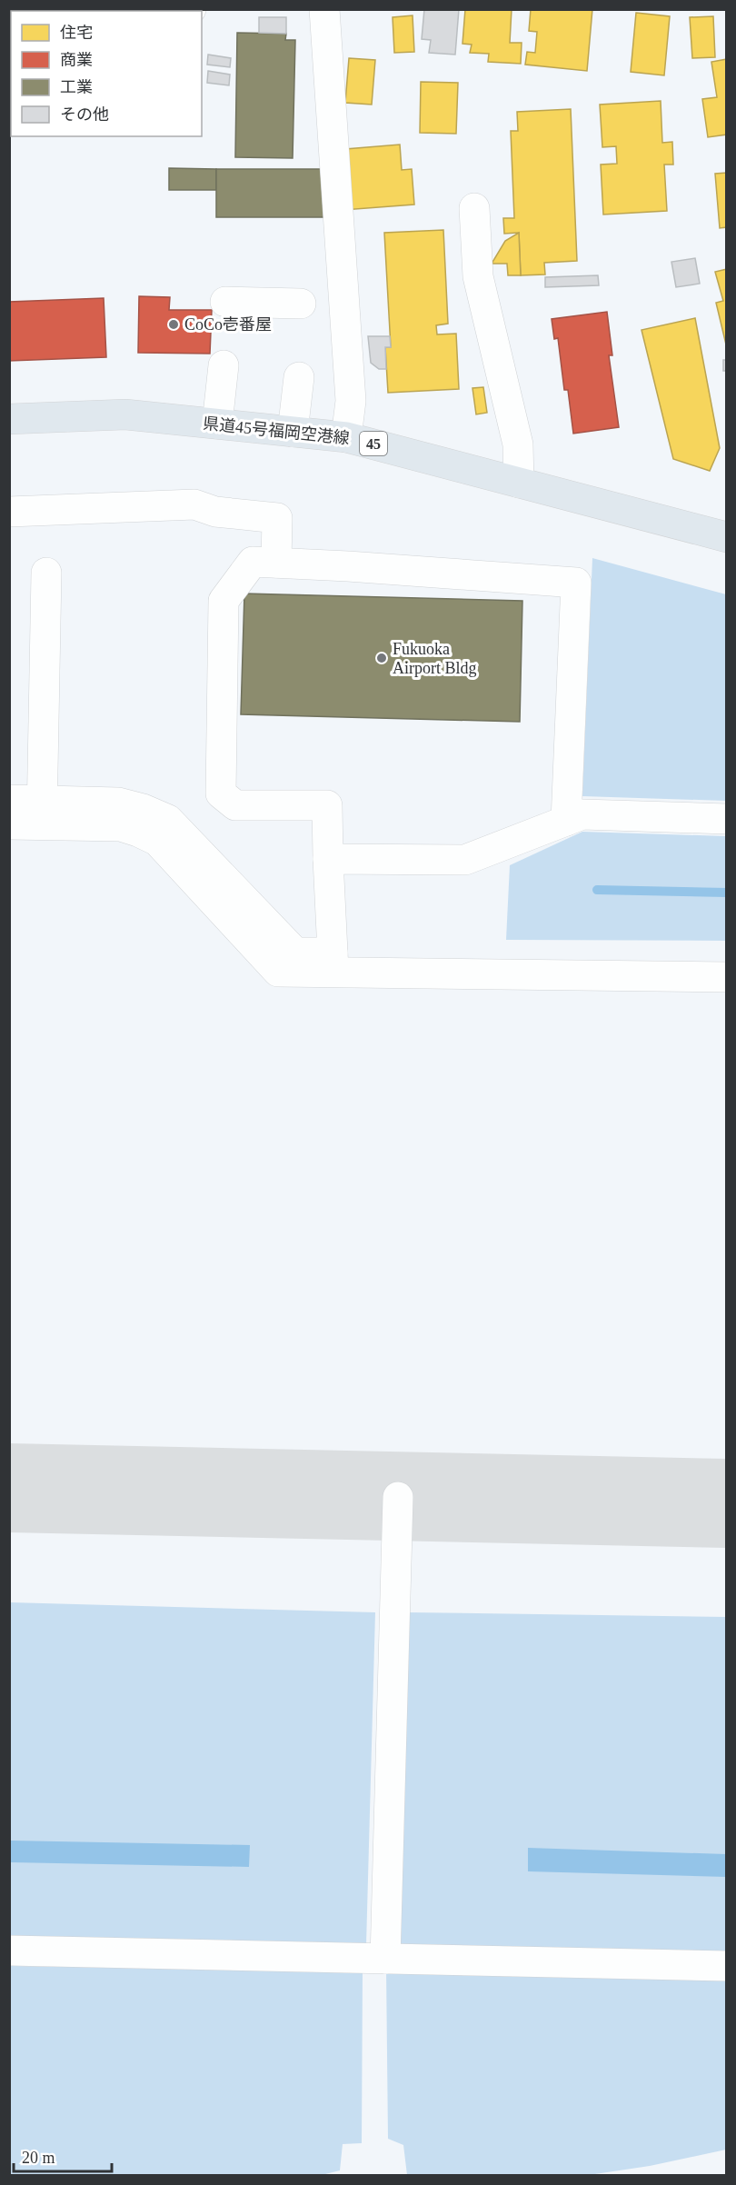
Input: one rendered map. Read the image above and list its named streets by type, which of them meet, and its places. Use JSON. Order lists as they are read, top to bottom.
{
  "streets": {
    "main road": ["県道45号福岡空港線", "45"]
  },
  "places": ["CoCo壱番屋", "Fukuoka Airport Bldg"],
  "legend": [
    "住宅",
    "商業",
    "工業",
    "その他"
  ],
  "scale_bar": "20 m"
}
